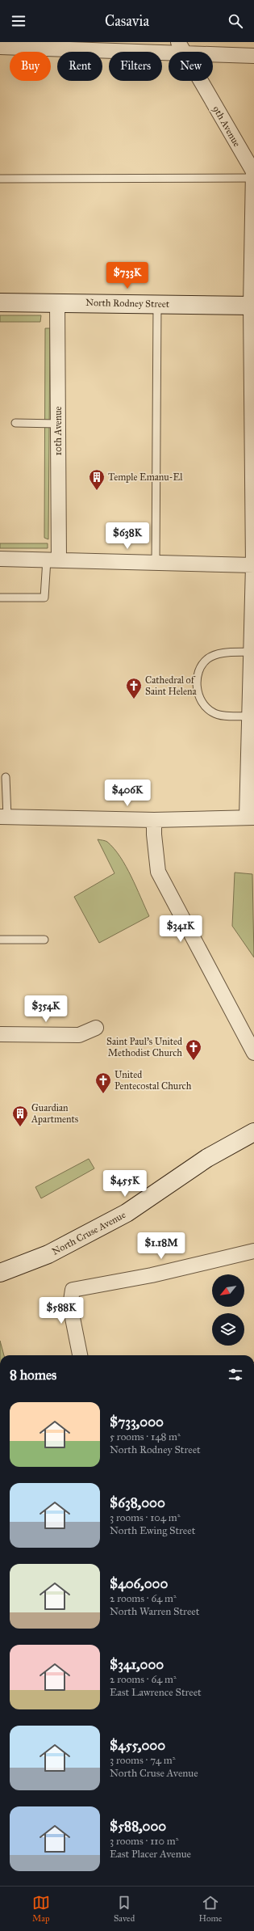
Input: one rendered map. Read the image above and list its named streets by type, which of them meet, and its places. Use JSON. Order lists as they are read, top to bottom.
{
  "streets": {
    "street": [
      "9th Avenue",
      "North Rodney Street",
      "10th Avenue",
      "North Cruse Avenue"
    ]
  },
  "crossings": [
    ["9th Avenue", "North Rodney Street"],
    ["North Rodney Street", "10th Avenue"]
  ],
  "places": {
    "building": ["Temple Emanu-El", "Guardian Apartments"],
    "church": ["Cathedral of Saint Helena", "Saint Paul's United Methodist Church", "United Pentecostal Church"]
  },
  "north": "bottom left",
  "page": {
    "header": "Casavia",
    "chip": [
      "Buy",
      "Rent",
      "Filters",
      "New"
    ],
    "price": [
      "$733K",
      "$638K",
      "$406K",
      "$341K",
      "$354K",
      "$455K",
      "$1.18M",
      "$588K"
    ],
    "heading": "8 homes",
    "list": [
      {
        "name": "$733,000",
        "note": "5 rooms · 148 m² · North Rodney Street"
      },
      {
        "name": "$638,000",
        "note": "3 rooms · 104 m² · North Ewing Street"
      },
      {
        "name": "$406,000",
        "note": "2 rooms · 64 m² · North Warren Street"
      },
      {
        "name": "$341,000",
        "note": "2 rooms · 64 m² · East Lawrence Street"
      },
      {
        "name": "$455,000",
        "note": "3 rooms · 74 m² · North Cruse Avenue"
      },
      {
        "name": "$588,000",
        "note": "3 rooms · 110 m² · East Placer Avenue"
      }
    ],
    "tabs": ["Map", "Saved", "Home"]
  }
}
